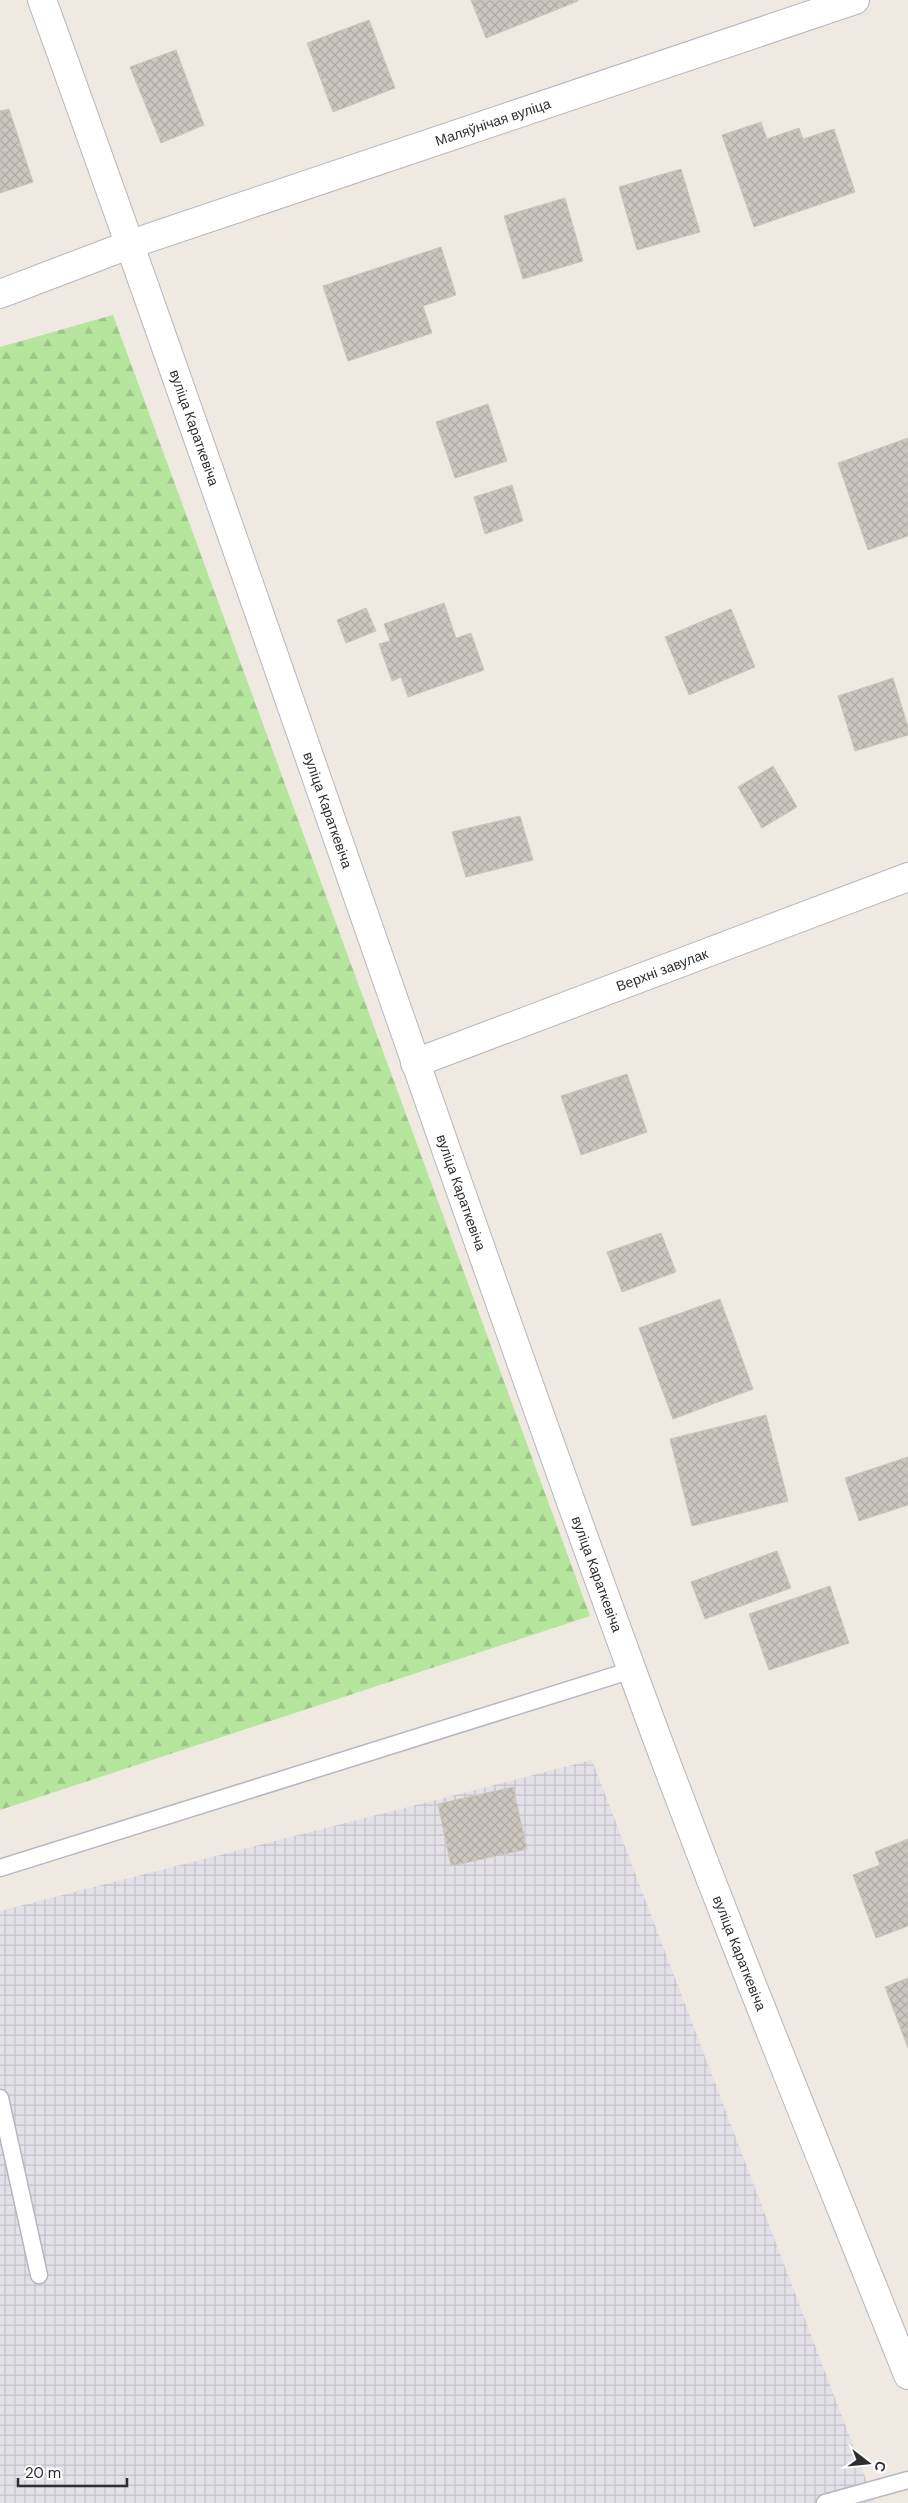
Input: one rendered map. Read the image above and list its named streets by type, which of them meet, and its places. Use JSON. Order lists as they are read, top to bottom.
{
  "streets": {
    "street": ["Маляўнічая вуліца", "вуліца Караткевіча", "Верхні завулак"]
  },
  "crossings": [
    ["Маляўнічая вуліца", "вуліца Караткевіча"],
    ["вуліца Караткевіча", "Верхні завулак"]
  ],
  "scale_bar": "20 m",
  "north": "right"
}
